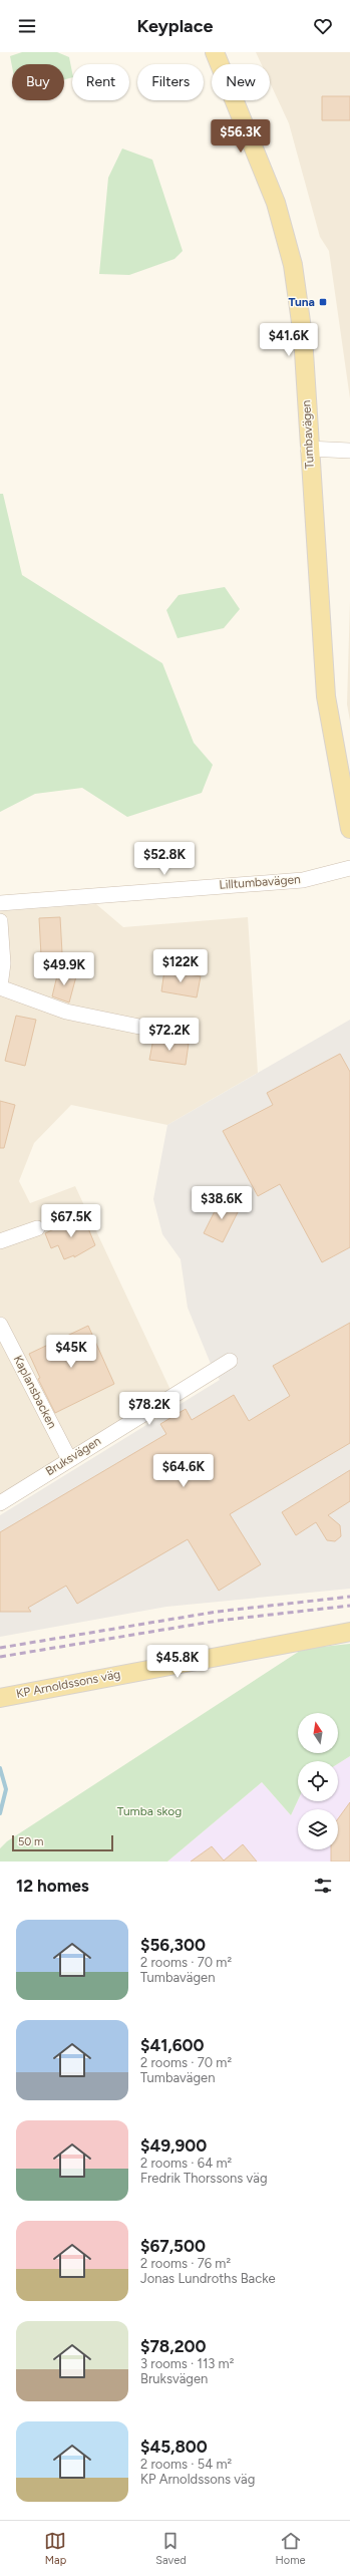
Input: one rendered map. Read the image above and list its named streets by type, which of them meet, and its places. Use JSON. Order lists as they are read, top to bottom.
{
  "streets": {
    "main road": ["Tumbavägen", "KP Arnoldssons väg"],
    "street": ["Lilltumbavägen", "Kaplansbacken", "Bruksvägen"]
  },
  "crossings": [
    ["Kaplansbacken", "Bruksvägen"]
  ],
  "parks": ["Tumba skog"],
  "places": {
    "transit": ["Tuna"]
  },
  "scale_bar": "50 m",
  "north": "top",
  "page": {
    "header": "Keyplace",
    "chip": [
      "Buy",
      "Rent",
      "Filters",
      "New"
    ],
    "price": [
      "$56.3K",
      "$41.6K",
      "$52.8K",
      "$122K",
      "$49.9K",
      "$72.2K",
      "$38.6K",
      "$67.5K",
      "$45K",
      "$78.2K",
      "$64.6K",
      "$45.8K"
    ],
    "scale": "50 m",
    "heading": "12 homes",
    "list": [
      {
        "name": "$56,300",
        "note": "2 rooms · 70 m² · Tumbavägen"
      },
      {
        "name": "$41,600",
        "note": "2 rooms · 70 m² · Tumbavägen"
      },
      {
        "name": "$49,900",
        "note": "2 rooms · 64 m² · Fredrik Thorssons väg"
      },
      {
        "name": "$67,500",
        "note": "2 rooms · 76 m² · Jonas Lundroths Backe"
      },
      {
        "name": "$78,200",
        "note": "3 rooms · 113 m² · Bruksvägen"
      },
      {
        "name": "$45,800",
        "note": "2 rooms · 54 m² · KP Arnoldssons väg"
      }
    ],
    "tabs": ["Map", "Saved", "Home"]
  }
}
